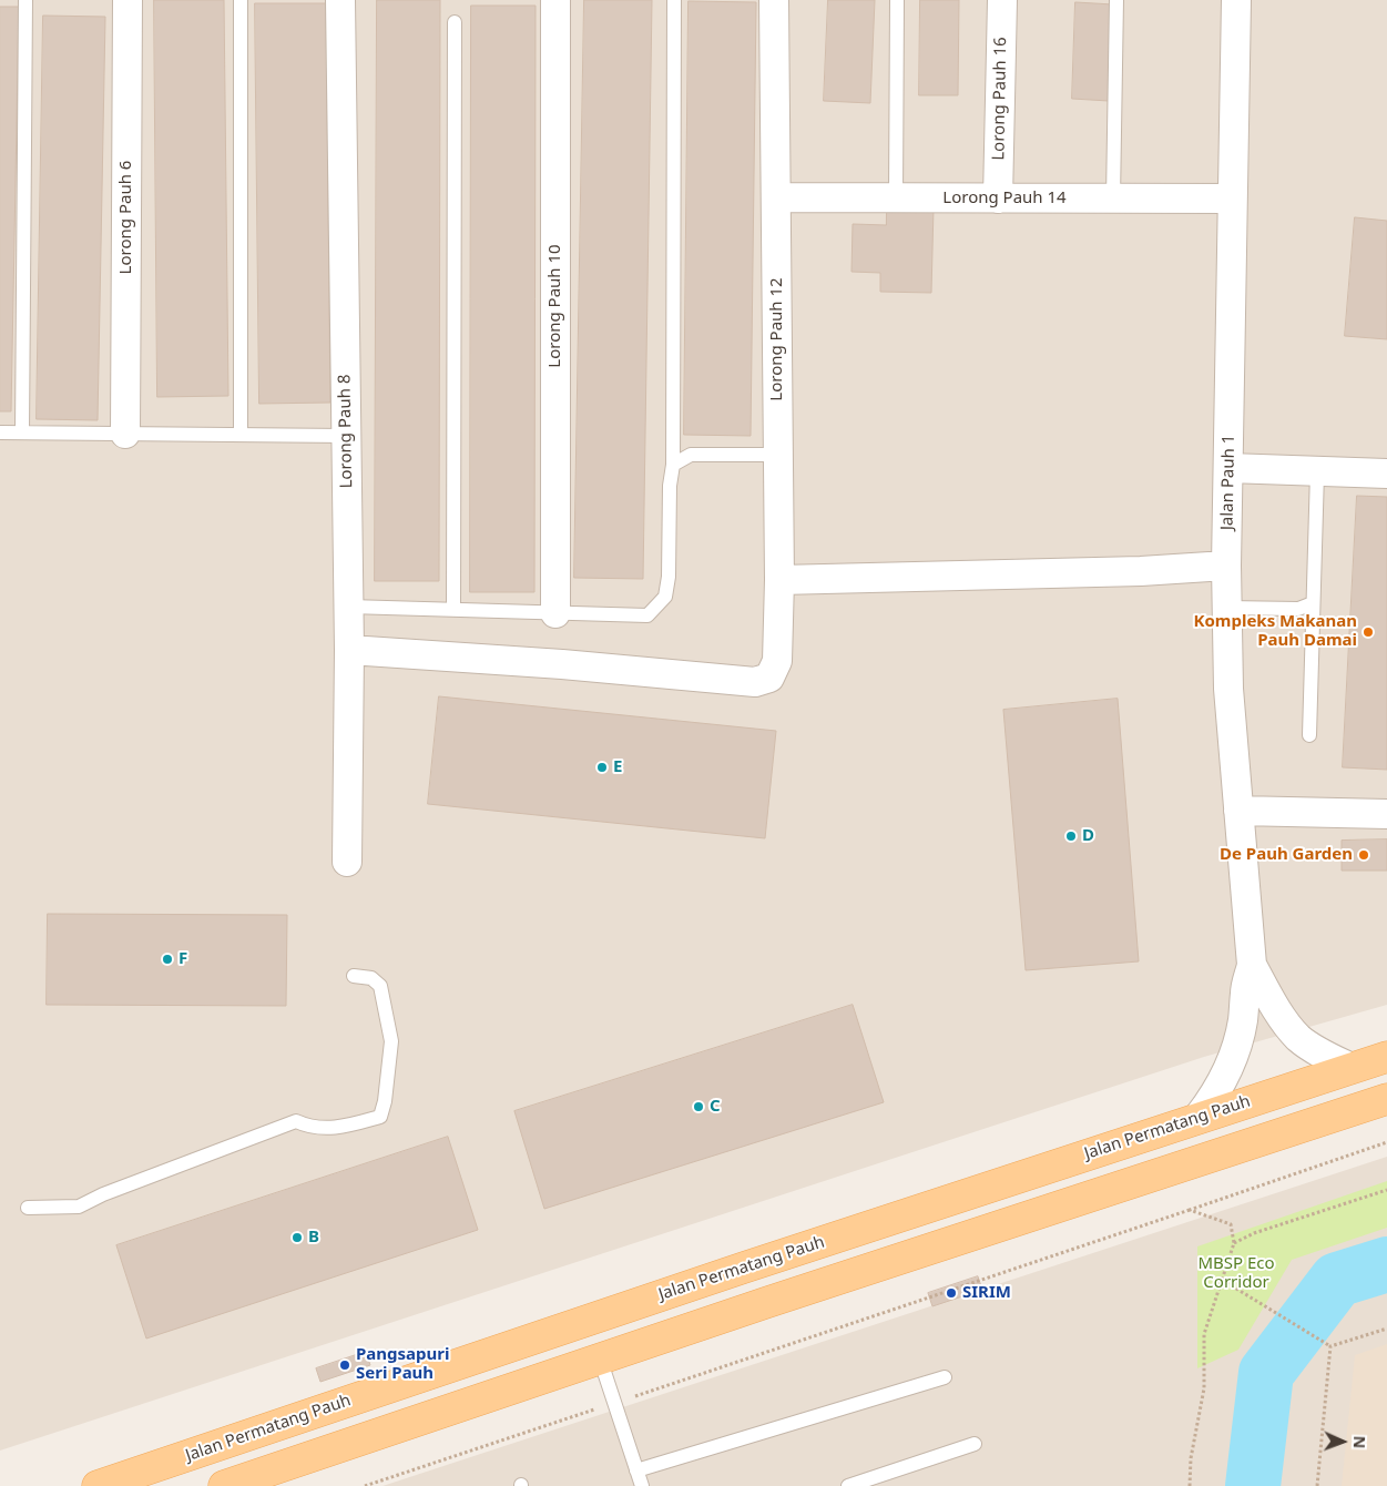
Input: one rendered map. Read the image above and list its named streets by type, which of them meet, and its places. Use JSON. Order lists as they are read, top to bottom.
{
  "streets": {
    "main road": ["Jalan Permatang Pauh"],
    "street": [
      "Lorong Pauh 16",
      "Lorong Pauh 14",
      "Lorong Pauh 6",
      "Lorong Pauh 10",
      "Lorong Pauh 12",
      "Lorong Pauh 8",
      "Jalan Pauh 1"
    ]
  },
  "crossings": [
    ["Lorong Pauh 16", "Lorong Pauh 14"],
    ["Lorong Pauh 14", "Lorong Pauh 12"],
    ["Lorong Pauh 14", "Jalan Pauh 1"],
    ["Lorong Pauh 12", "Lorong Pauh 8"],
    ["Jalan Pauh 1", "Jalan Permatang Pauh"]
  ],
  "parks": ["MBSP Eco Corridor"],
  "places": [
    "Kompleks Makanan Pauh Damai",
    "E",
    "D",
    "De Pauh Garden",
    "F",
    "C",
    "B",
    "SIRIM",
    "Pangsapuri Seri Pauh"
  ],
  "north": "right"
}
